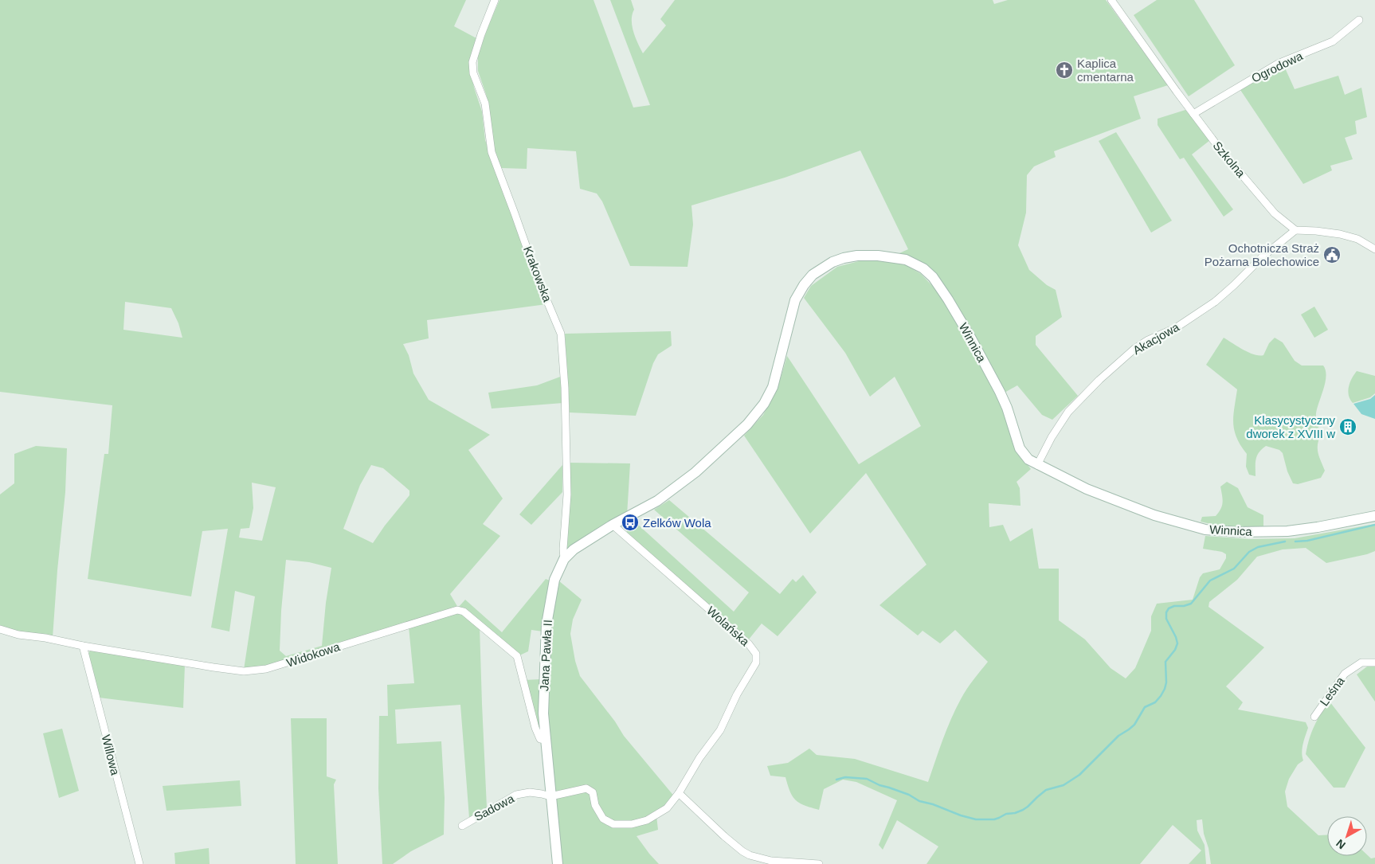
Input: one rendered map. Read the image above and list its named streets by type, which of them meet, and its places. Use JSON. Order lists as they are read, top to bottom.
{
  "streets": {
    "street": [
      "Ogrodowa",
      "Szkolna",
      "Krakowska",
      "Akacjowa",
      "Winnica",
      "Wolańska",
      "Widokowa",
      "Jana Pawła II",
      "Leśna",
      "Willowa",
      "Sadowa"
    ]
  },
  "crossings": [
    ["Ogrodowa", "Szkolna"],
    ["Szkolna", "Akacjowa"],
    ["Krakowska", "Jana Pawła II"],
    ["Akacjowa", "Winnica"],
    ["Winnica", "Jana Pawła II"],
    ["Wolańska", "Jana Pawła II"],
    ["Wolańska", "Sadowa"],
    ["Widokowa", "Jana Pawła II"],
    ["Widokowa", "Willowa"],
    ["Jana Pawła II", "Sadowa"]
  ],
  "places": {
    "church": ["Kaplica cmentarna"],
    "public building": ["Ochotnicza Straż Pożarna Bolechowice"],
    "building": ["Klasycystyczny dworek z XVIII w"],
    "bus stop": ["Zelków Wola"]
  },
  "north": "bottom left"
}
